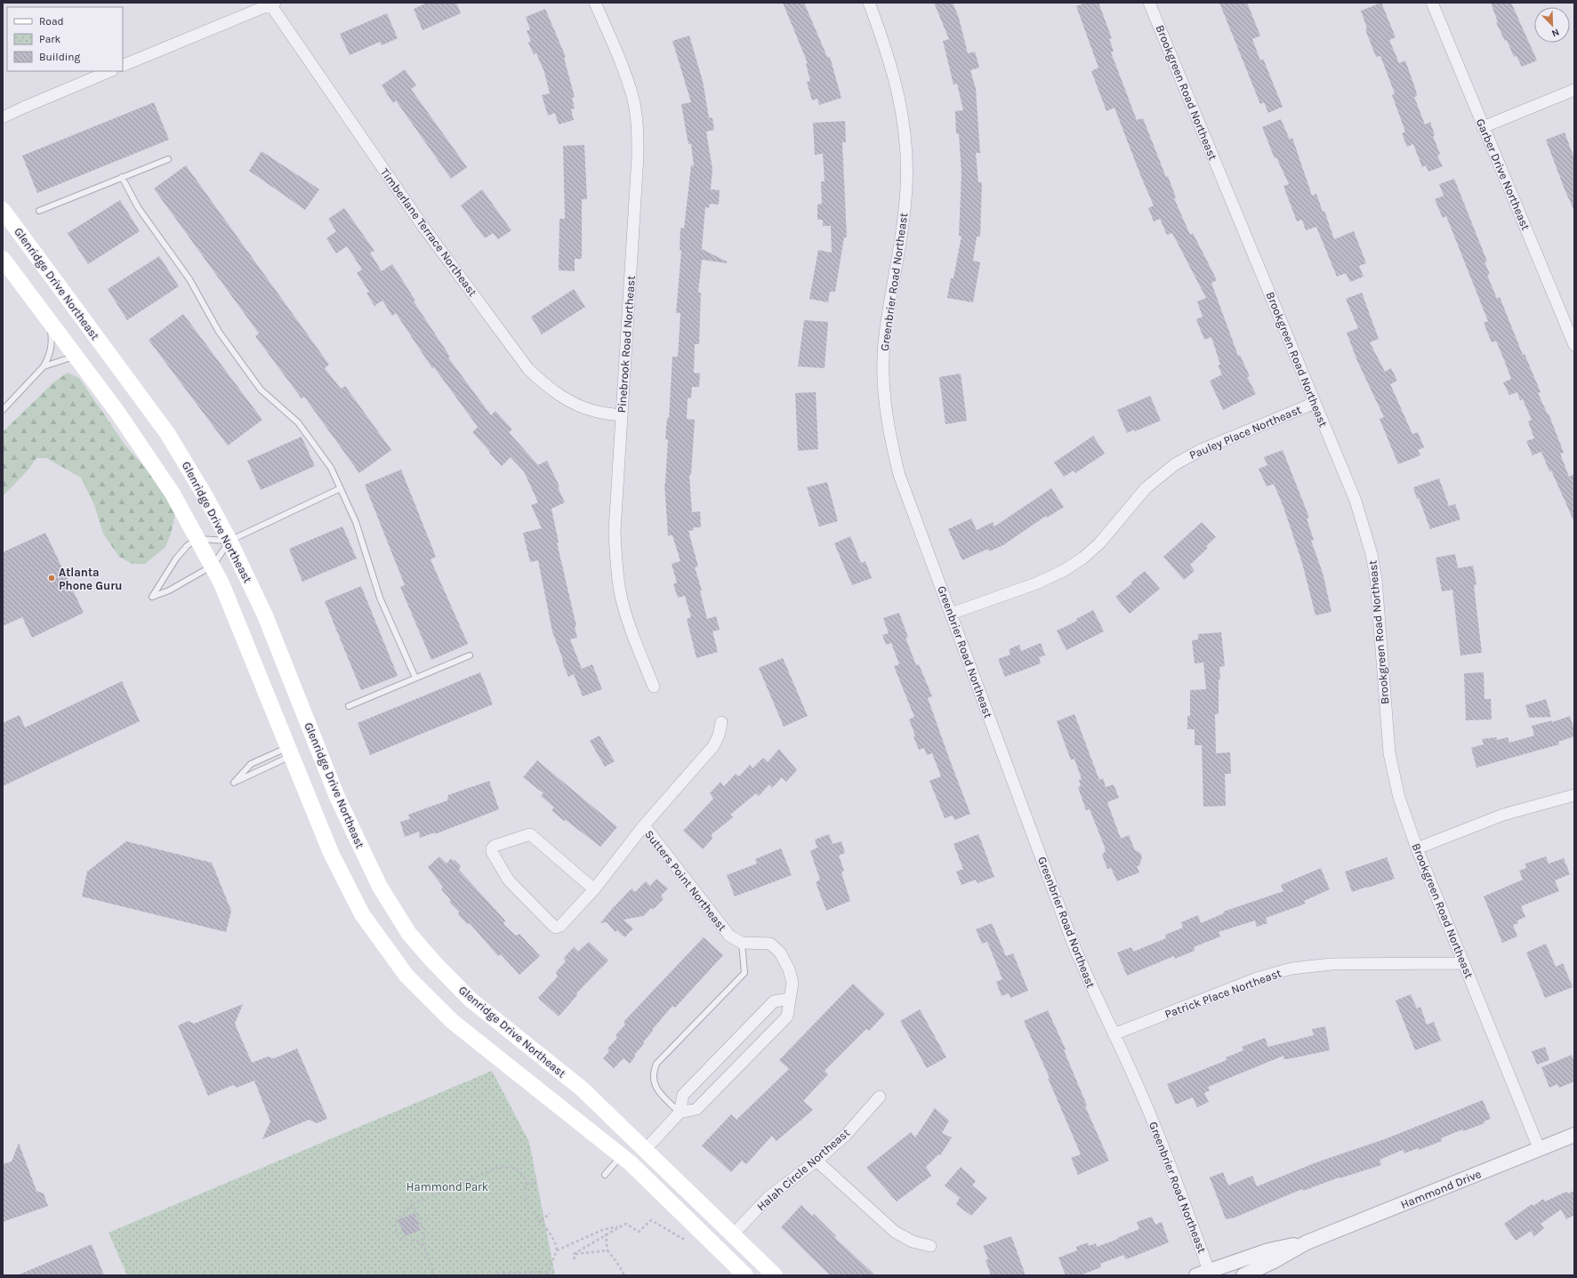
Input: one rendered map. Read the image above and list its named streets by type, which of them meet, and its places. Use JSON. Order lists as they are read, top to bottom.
{
  "streets": {
    "main road": ["Glenridge Drive Northeast"],
    "street": [
      "Brookgreen Road Northeast",
      "Garber Drive Northeast",
      "Timberlane Terrace Northeast",
      "Greenbrier Road Northeast",
      "Pinebrook Road Northeast",
      "Pauley Place Northeast",
      "Sutters Point Northeast",
      "Patrick Place Northeast",
      "Halah Circle Northeast",
      "Hammond Drive"
    ]
  },
  "crossings": [
    ["Brookgreen Road Northeast", "Pauley Place Northeast"],
    ["Brookgreen Road Northeast", "Patrick Place Northeast"],
    ["Brookgreen Road Northeast", "Hammond Drive"],
    ["Timberlane Terrace Northeast", "Pinebrook Road Northeast"],
    ["Greenbrier Road Northeast", "Pauley Place Northeast"],
    ["Greenbrier Road Northeast", "Patrick Place Northeast"],
    ["Greenbrier Road Northeast", "Hammond Drive"],
    ["Glenridge Drive Northeast", "Halah Circle Northeast"]
  ],
  "parks": ["Hammond Park"],
  "places": ["Atlanta Phone Guru"],
  "legend": ["Road", "Park", "Building"],
  "north": "bottom right"
}
